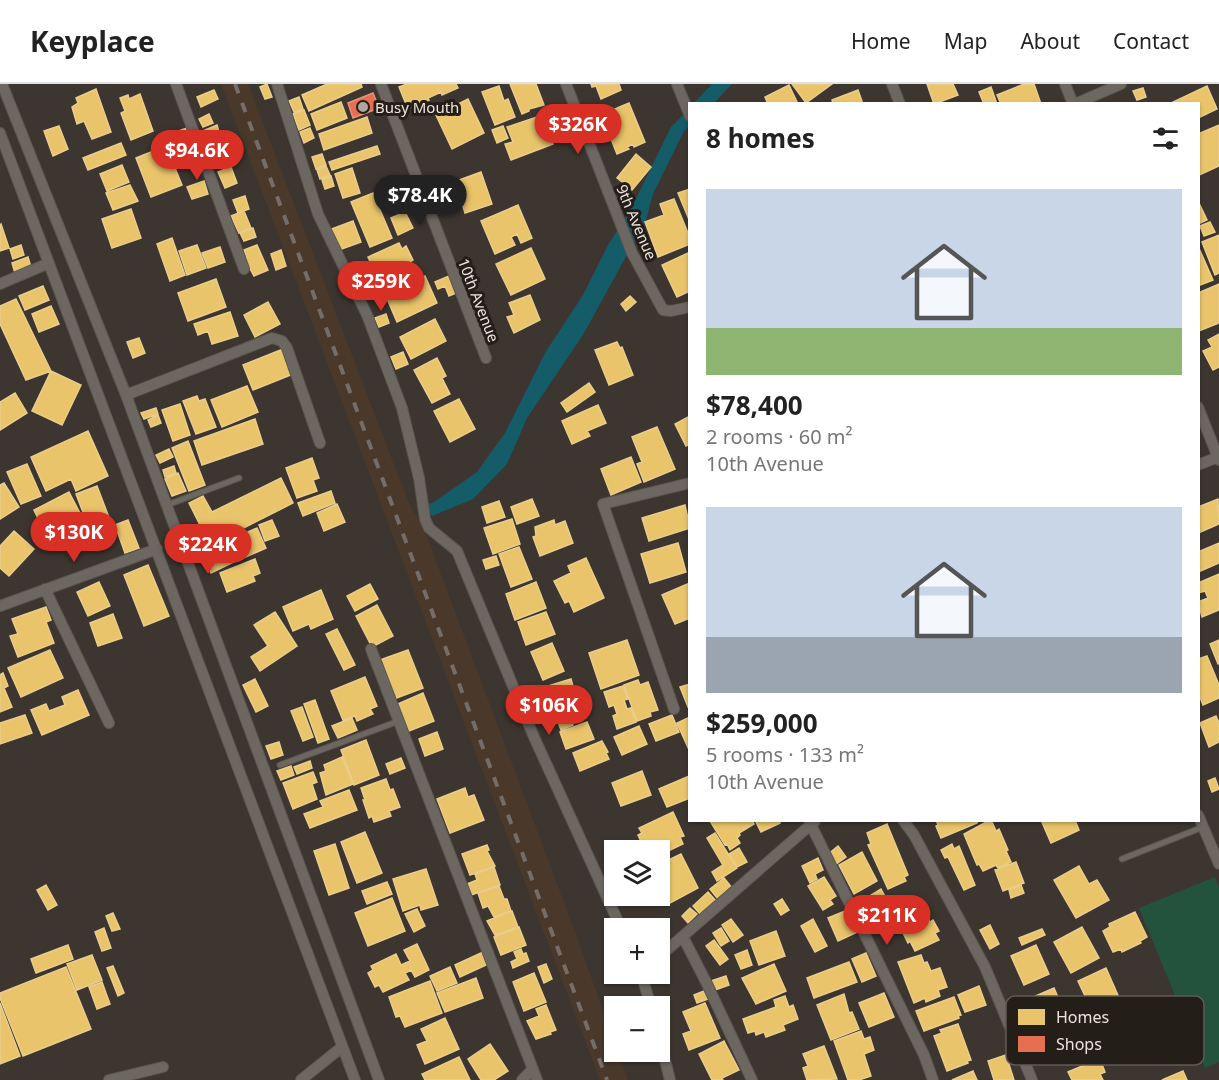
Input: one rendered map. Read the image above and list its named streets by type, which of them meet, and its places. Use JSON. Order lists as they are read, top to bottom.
{
  "streets": {
    "street": ["9th Avenue", "10th Avenue"]
  },
  "places": ["Busy Mouth"],
  "legend": ["Homes", "Shops"],
  "page": {
    "header": "Keyplace",
    "nav": [
      "Home",
      "Map",
      "About",
      "Contact"
    ],
    "heading": "8 homes",
    "price": [
      "$326K",
      "$94.6K",
      "$78.4K",
      "$259K",
      "$130K",
      "$224K",
      "$106K",
      "$211K"
    ],
    "list": [
      {
        "name": "$78,400",
        "note": "2 rooms · 60 m² · 10th Avenue"
      },
      {
        "name": "$259,000",
        "note": "5 rooms · 133 m² · 10th Avenue"
      }
    ],
    "map_buttons": ["+", "−"]
  }
}
